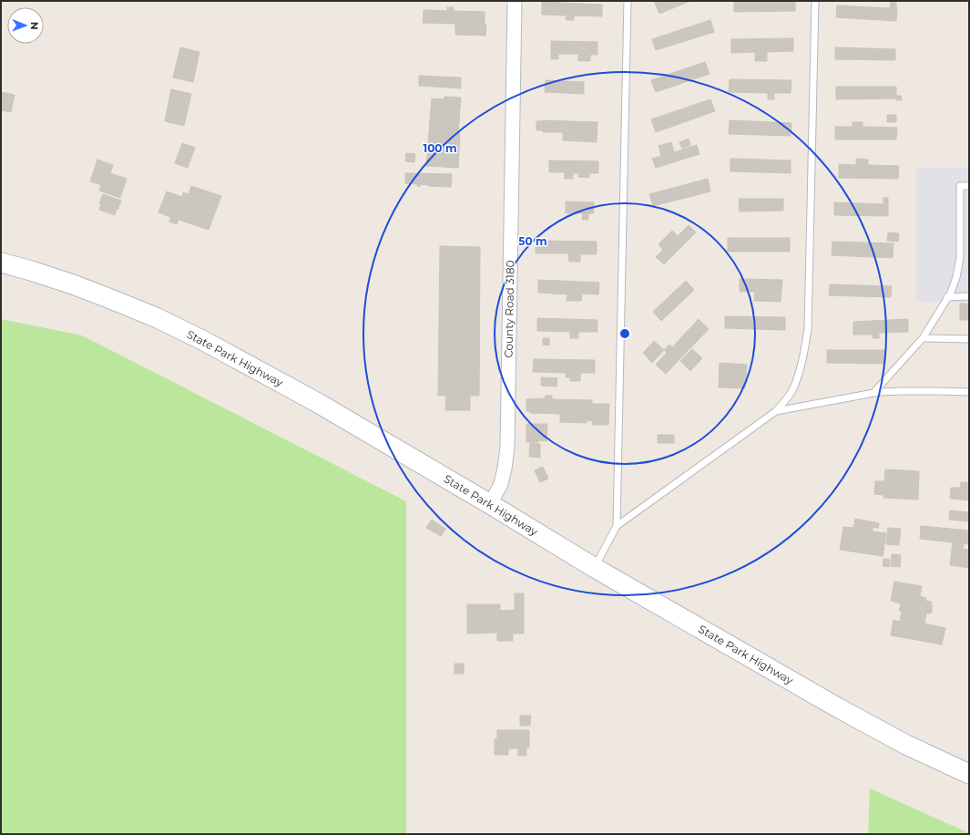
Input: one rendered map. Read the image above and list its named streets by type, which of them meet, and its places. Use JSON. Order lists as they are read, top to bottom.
{
  "streets": {
    "main road": ["State Park Highway"],
    "street": ["County Road 3180"]
  },
  "crossings": [
    ["County Road 3180", "State Park Highway"]
  ],
  "north": "right",
  "rings": ["100 m", "50 m"]
}
